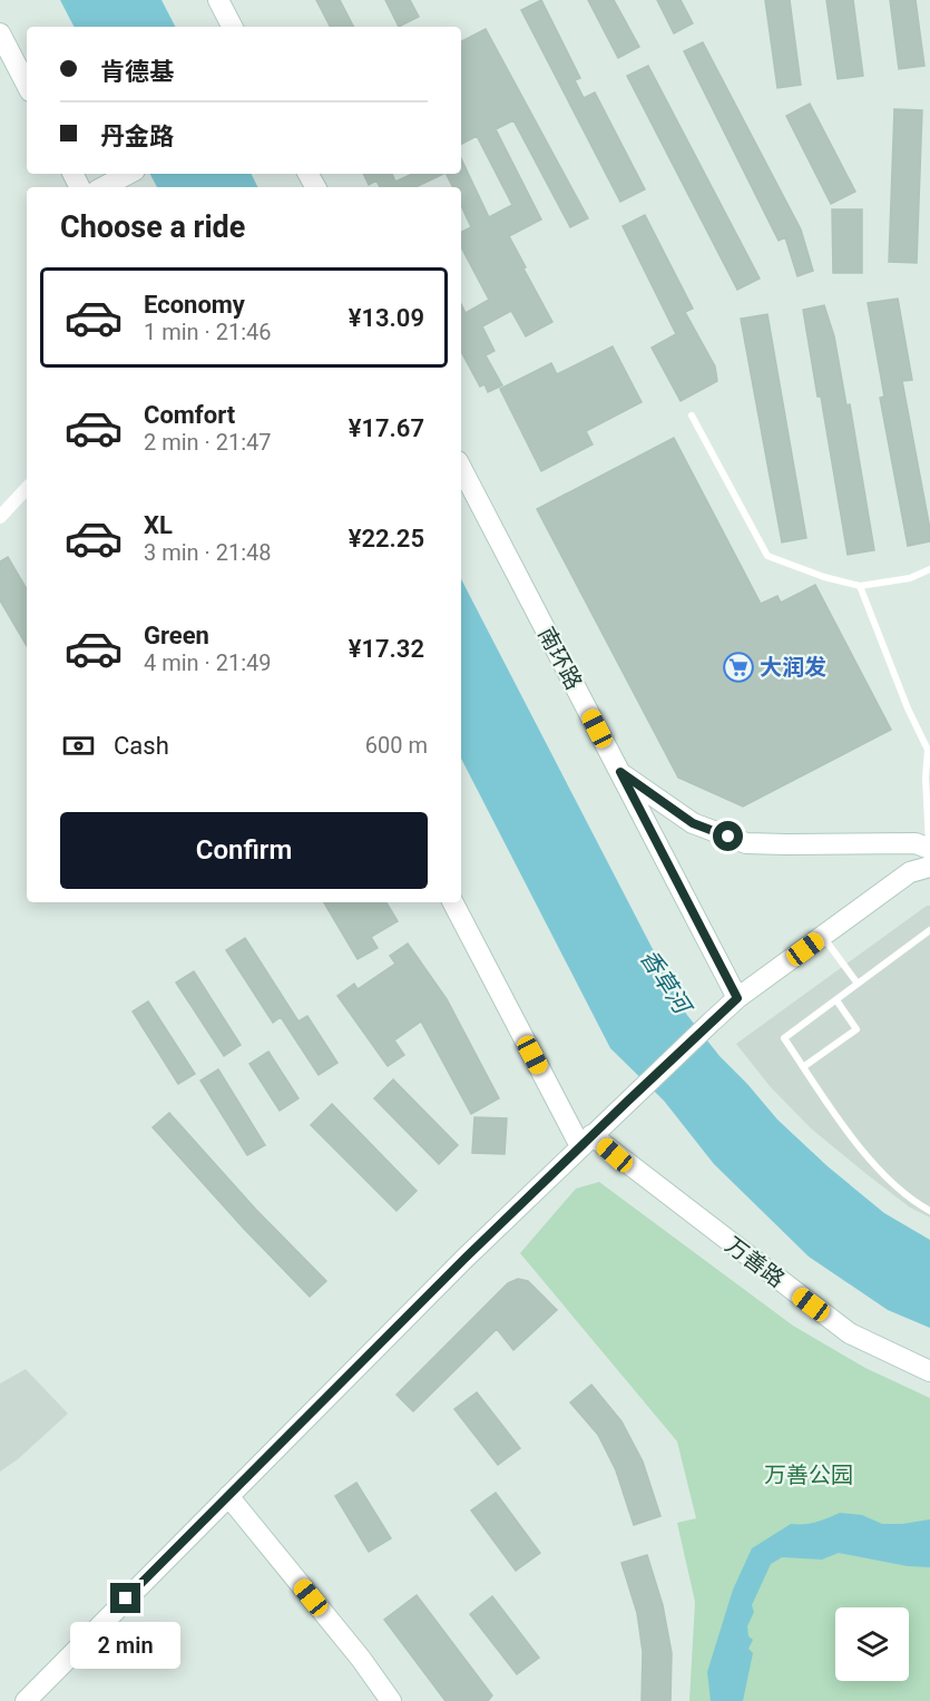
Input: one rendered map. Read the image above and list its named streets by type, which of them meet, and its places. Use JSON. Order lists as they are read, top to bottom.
{
  "streets": {
    "main road": ["南环路", "万善路"]
  },
  "water": ["香草河"],
  "parks": ["万善公园"],
  "places": {
    "supermarket": ["大润发"]
  },
  "page": {
    "banner": ["肯德基", "丹金路"],
    "heading": "Choose a ride",
    "list": [
      {
        "name": "Economy",
        "note": "1 min · 21:46",
        "value": "¥13.09"
      },
      {
        "name": "Comfort",
        "note": "2 min · 21:47",
        "value": "¥17.67"
      },
      {
        "name": "XL",
        "note": "3 min · 21:48",
        "value": "¥22.25"
      },
      {
        "name": "Green",
        "note": "4 min · 21:49",
        "value": "¥17.32"
      }
    ],
    "pay": ["Cash", "600 m"],
    "buttons": "Confirm",
    "bubble": "2 min"
  }
}
